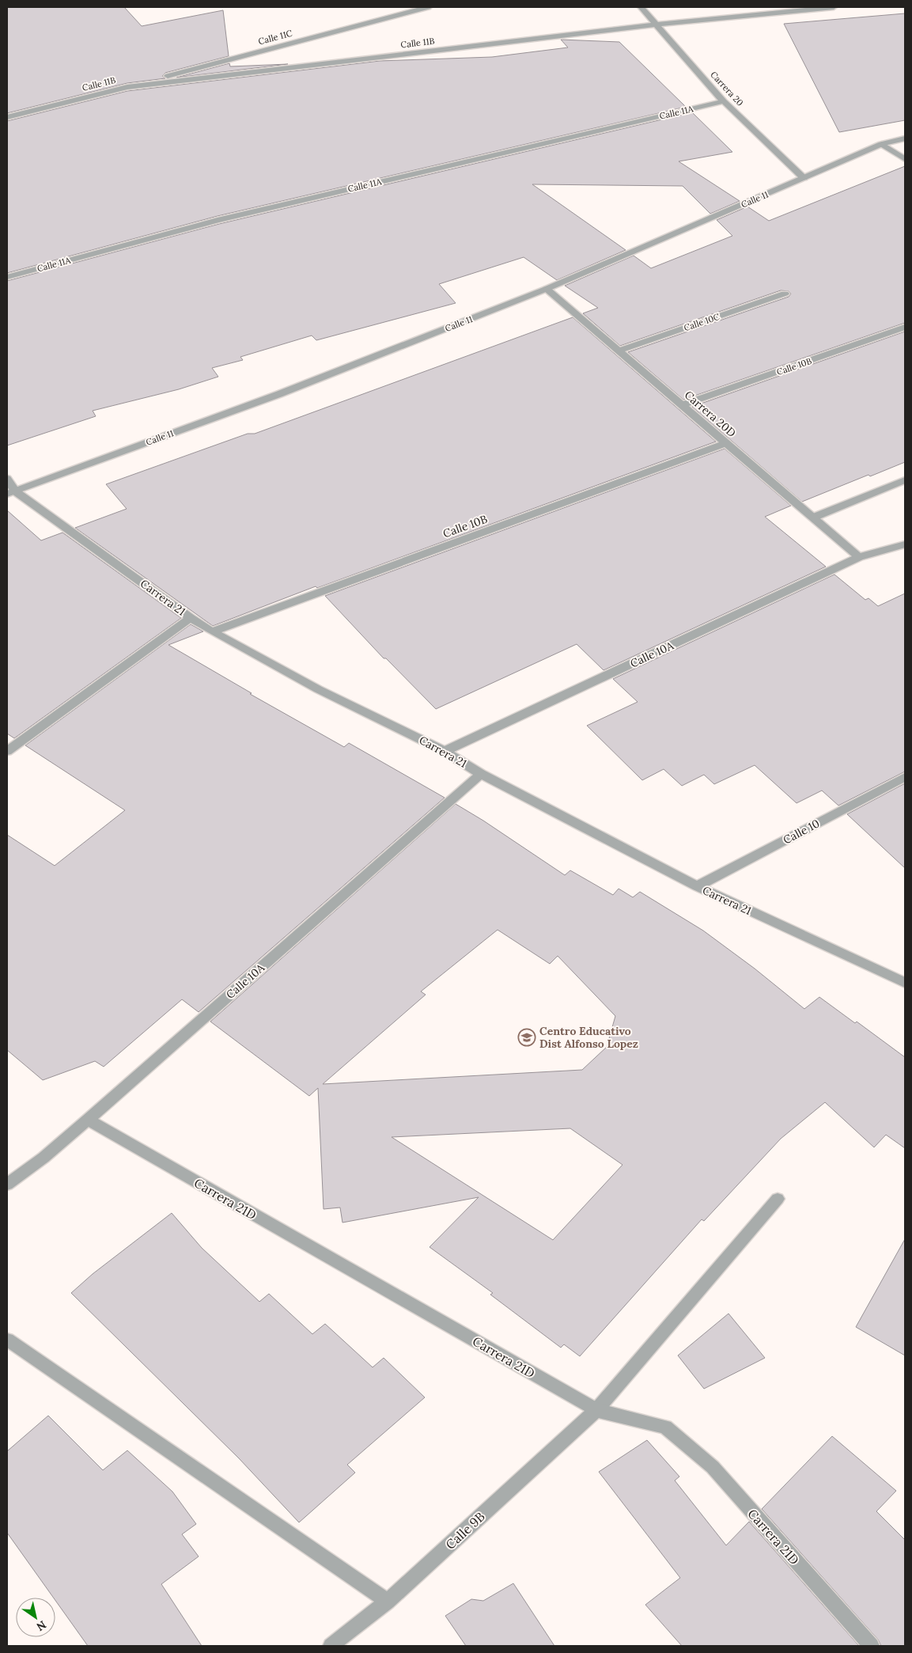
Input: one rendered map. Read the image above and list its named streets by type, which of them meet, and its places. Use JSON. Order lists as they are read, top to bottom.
{
  "streets": {
    "street": [
      "Calle 11C",
      "Calle 11B",
      "Carrera 20",
      "Calle 11A",
      "Calle 11",
      "Calle 10C",
      "Calle 10B",
      "Carrera 20D",
      "Carrera 21",
      "Calle 10A",
      "Calle 10",
      "Carrera 21D",
      "Calle 9B"
    ]
  },
  "crossings": [
    ["Calle 11C", "Calle 11B"],
    ["Calle 11B", "Carrera 20"],
    ["Carrera 20", "Calle 11A"],
    ["Carrera 20", "Calle 11"],
    ["Calle 11", "Carrera 20D"],
    ["Calle 11", "Carrera 21"],
    ["Calle 10C", "Carrera 20D"],
    ["Calle 10B", "Carrera 20D"],
    ["Calle 10B", "Carrera 21"],
    ["Carrera 20D", "Calle 10A"],
    ["Carrera 21", "Calle 10A"],
    ["Carrera 21", "Calle 10"],
    ["Calle 10A", "Carrera 21D"],
    ["Carrera 21D", "Calle 9B"]
  ],
  "places": {
    "school or university": ["Centro Educativo Dist Alfonso Lopez"]
  },
  "north": "bottom right"
}
